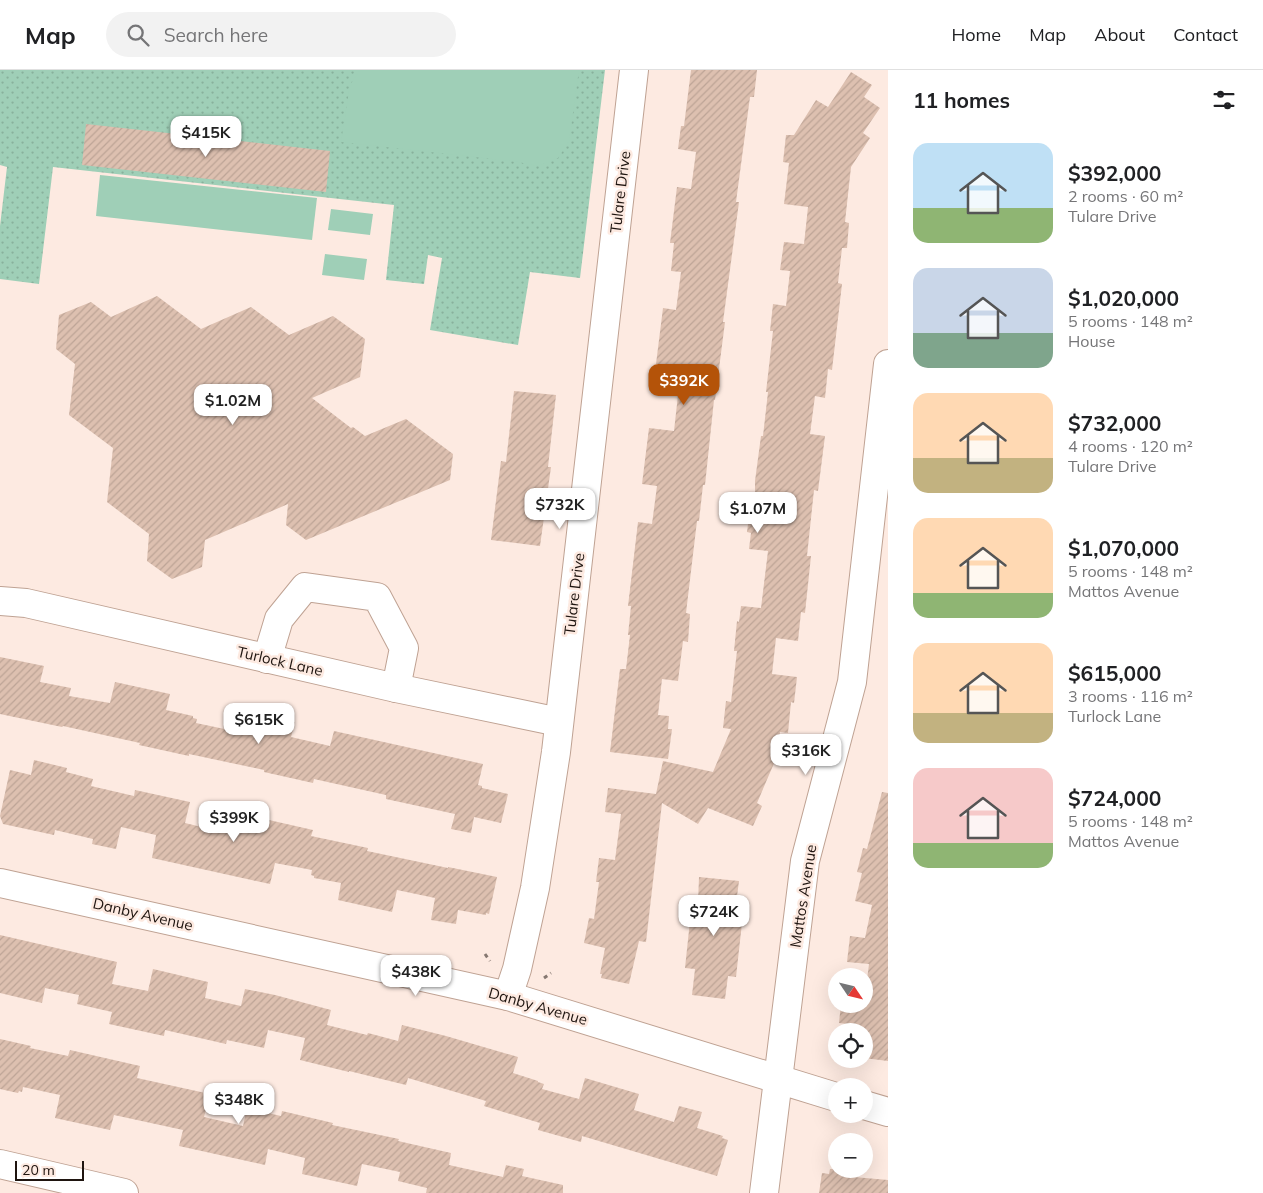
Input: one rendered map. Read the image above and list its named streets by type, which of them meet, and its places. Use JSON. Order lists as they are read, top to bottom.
{
  "streets": {
    "street": [
      "Tulare Drive",
      "Turlock Lane",
      "Mattos Avenue",
      "Danby Avenue"
    ]
  },
  "crossings": [
    ["Tulare Drive", "Turlock Lane"],
    ["Tulare Drive", "Danby Avenue"],
    ["Mattos Avenue", "Danby Avenue"]
  ],
  "scale_bar": "20 m",
  "north": "bottom right",
  "page": {
    "header": "Map",
    "search": "Search here",
    "nav": [
      "Home",
      "Map",
      "About",
      "Contact"
    ],
    "heading": "11 homes",
    "price": [
      "$415K",
      "$392K",
      "$1.02M",
      "$732K",
      "$1.07M",
      "$615K",
      "$316K",
      "$399K",
      "$724K",
      "$438K",
      "$348K"
    ],
    "list": [
      {
        "name": "$392,000",
        "note": "2 rooms · 60 m² · Tulare Drive"
      },
      {
        "name": "$1,020,000",
        "note": "5 rooms · 148 m² · House"
      },
      {
        "name": "$732,000",
        "note": "4 rooms · 120 m² · Tulare Drive"
      },
      {
        "name": "$1,070,000",
        "note": "5 rooms · 148 m² · Mattos Avenue"
      },
      {
        "name": "$615,000",
        "note": "3 rooms · 116 m² · Turlock Lane"
      },
      {
        "name": "$724,000",
        "note": "5 rooms · 148 m² · Mattos Avenue"
      }
    ],
    "map_buttons": ["+", "−"],
    "scale": "20 m"
  }
}
